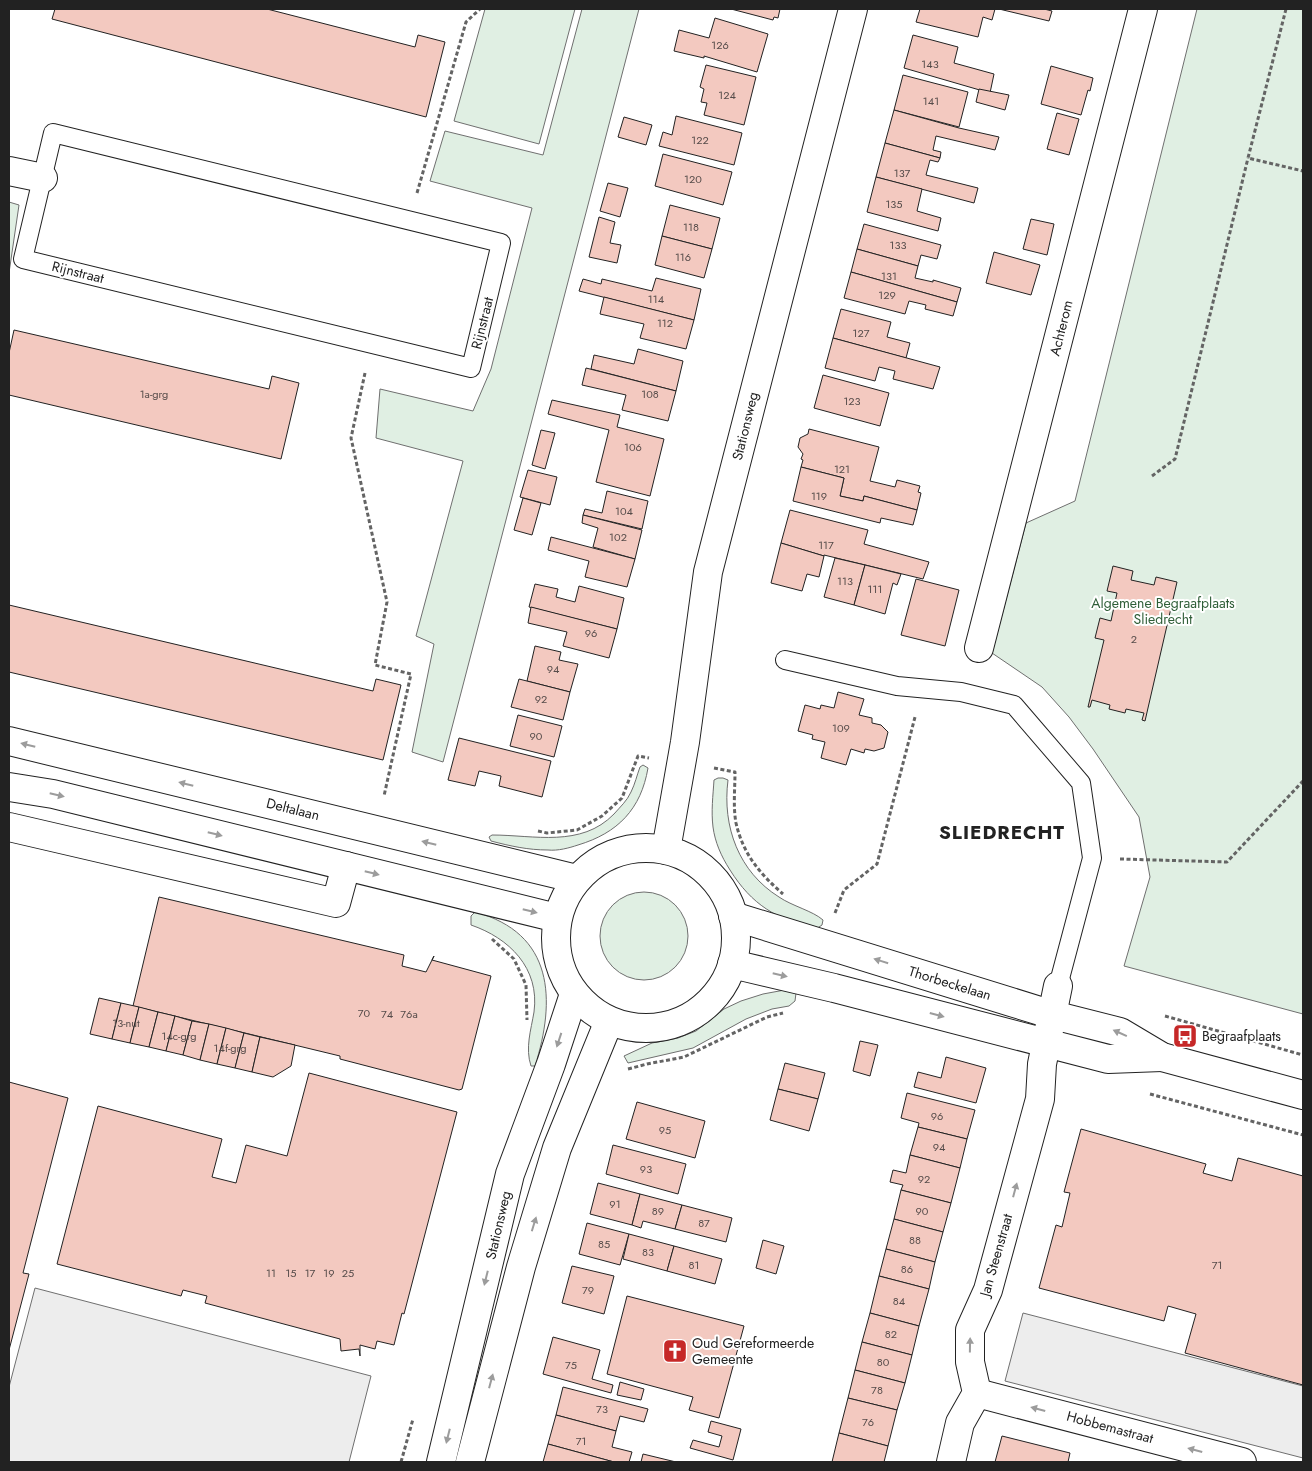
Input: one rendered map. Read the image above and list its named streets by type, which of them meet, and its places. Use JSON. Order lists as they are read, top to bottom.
{
  "streets": {
    "street": [
      "Achterom",
      "Stationsweg",
      "Deltalaan",
      "Thorbeckelaan",
      "Jan Steenstraat",
      "Hobbemastraat"
    ],
    "lane": ["Rijnstraat"]
  },
  "crossings": [
    ["Thorbeckelaan", "Jan Steenstraat"],
    ["Jan Steenstraat", "Hobbemastraat"]
  ],
  "one_way": ["Jan Steenstraat", "Hobbemastraat"],
  "districts": ["SLIEDRECHT"],
  "parks": ["Algemene Begraafplaats Sliedrecht"],
  "places": {
    "bus stop": ["Begraafplaats"],
    "church": ["Oud Gereformeerde Gemeente"]
  },
  "house_numbers": [
    "126",
    "143",
    "124",
    "141",
    "122",
    "137",
    "120",
    "135",
    "118",
    "133",
    "116",
    "131",
    "129",
    "114",
    "112",
    "127",
    "1a-grg",
    "108",
    "123",
    "106",
    "121",
    "119",
    "104",
    "102",
    "117",
    "113",
    "111",
    "96",
    "2",
    "94",
    "92",
    "109",
    "90",
    "70",
    "74",
    "76a",
    "13-nut",
    "14c-grg",
    "14f-grg",
    "96",
    "95",
    "94",
    "93",
    "92",
    "91",
    "89",
    "90",
    "87",
    "88",
    "85",
    "83",
    "81",
    "71",
    "86",
    "11",
    "15",
    "17",
    "19",
    "25",
    "79",
    "84",
    "82",
    "80",
    "75",
    "78",
    "73",
    "76",
    "71"
  ]
}
